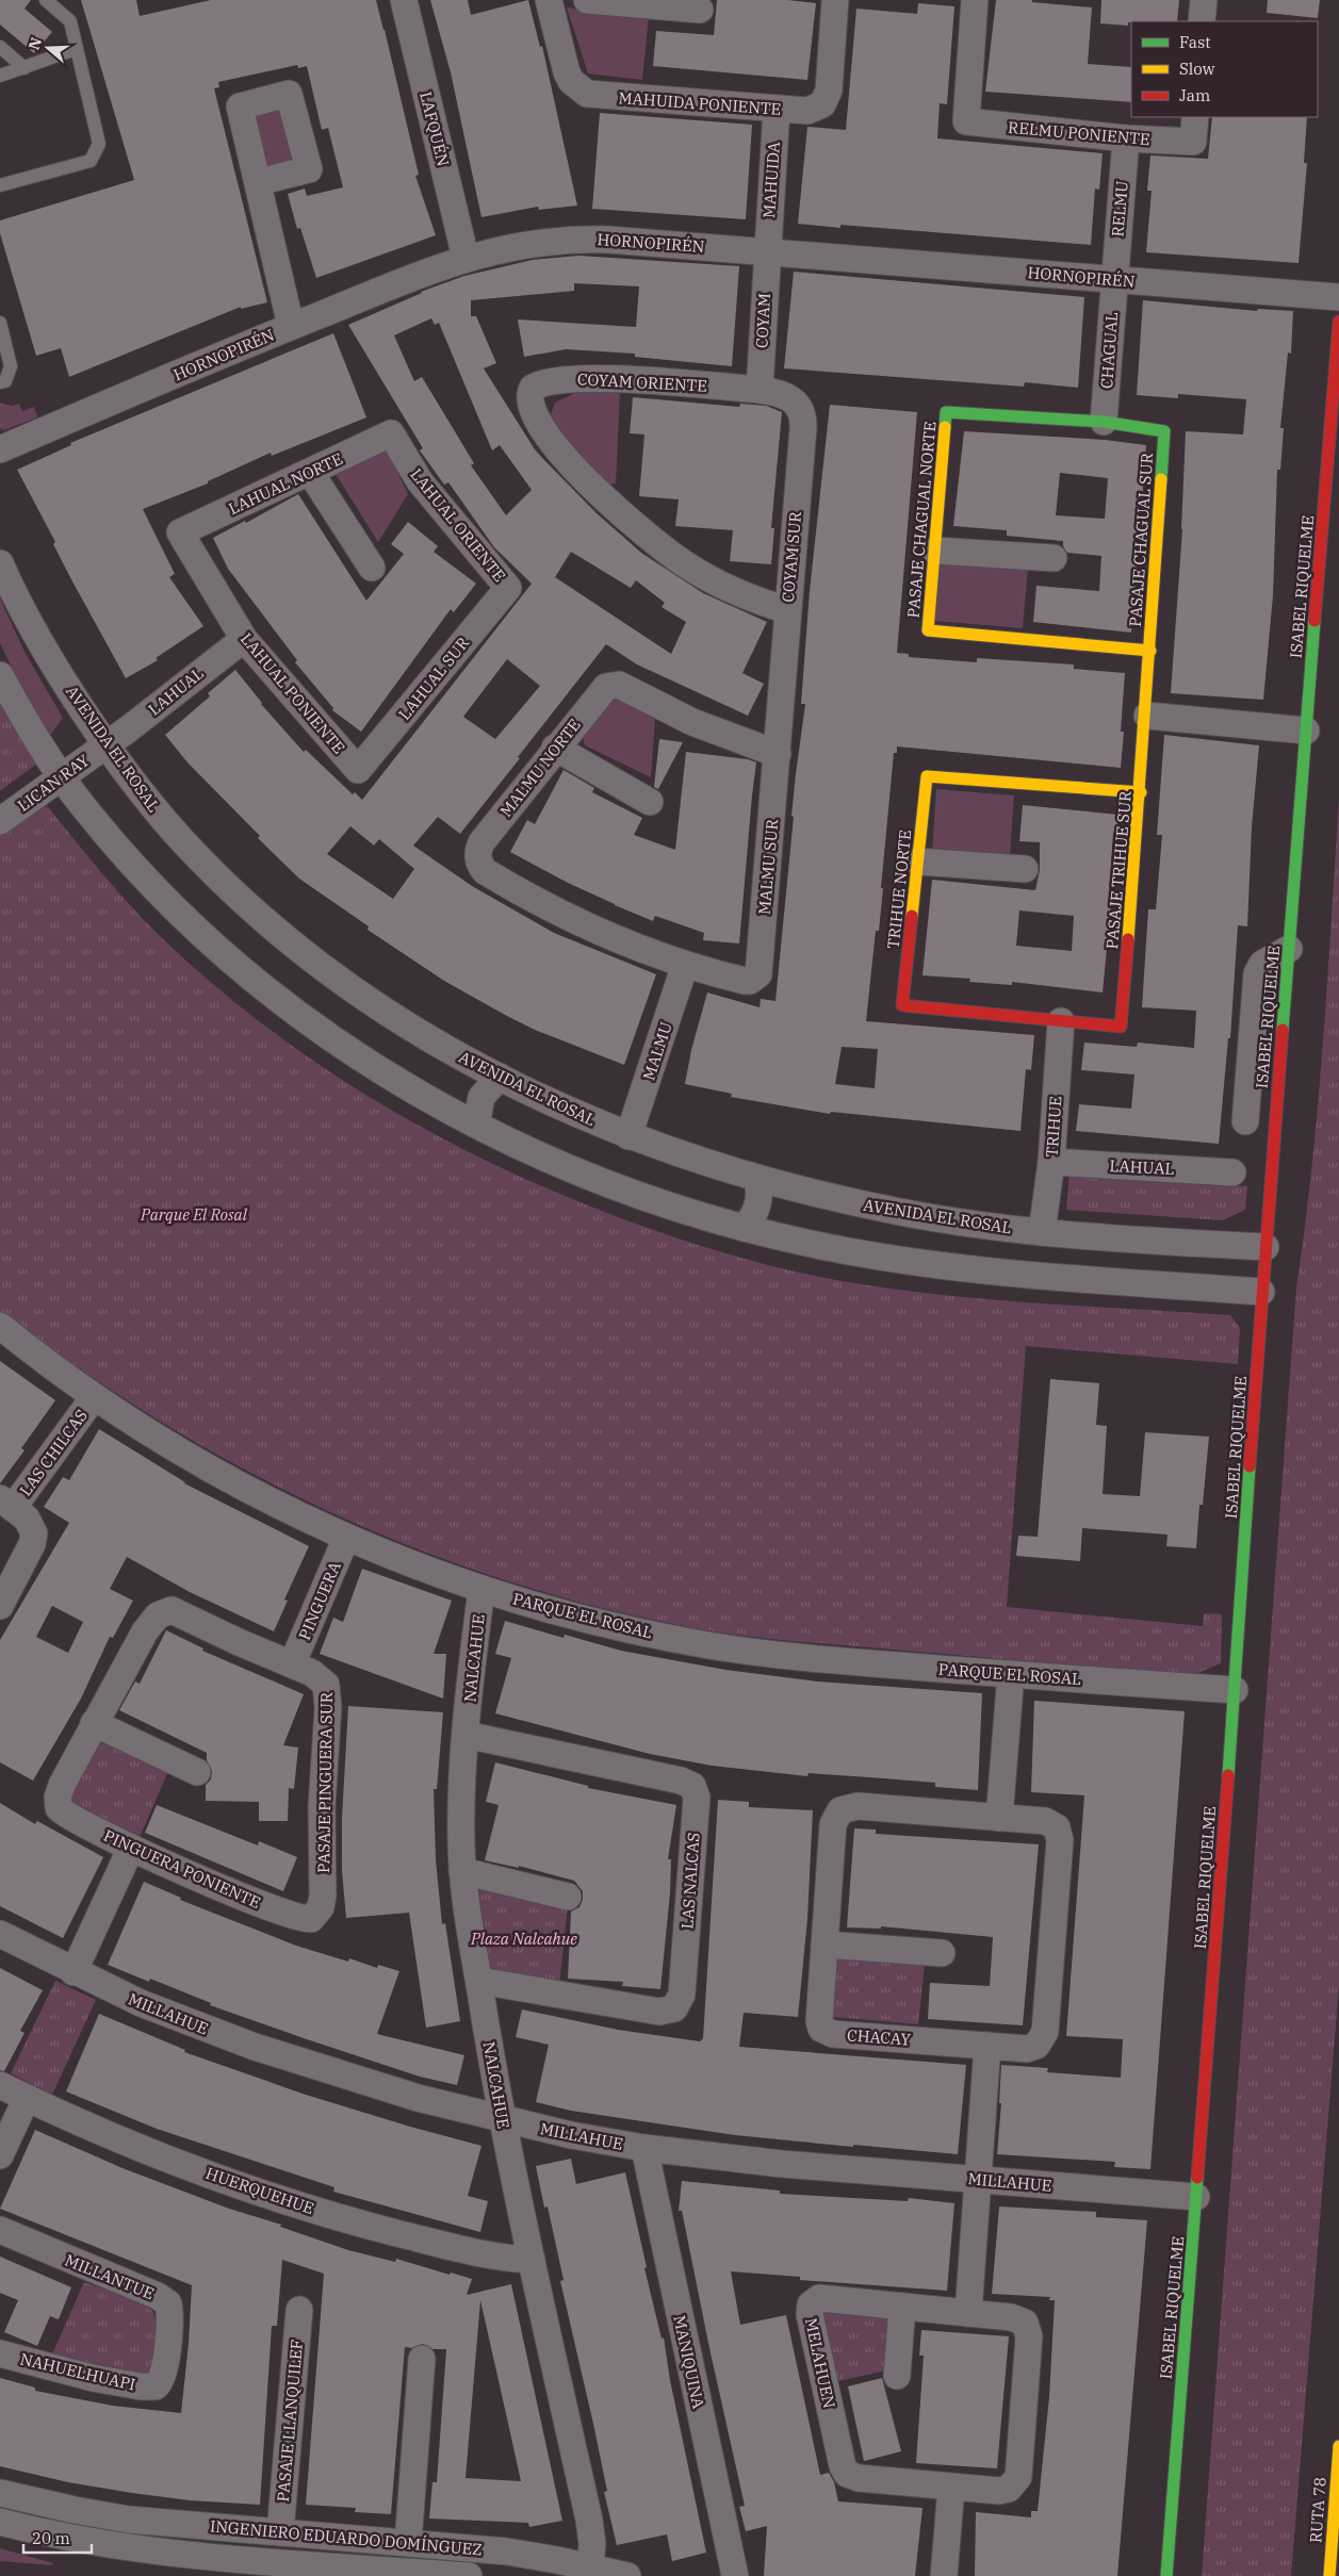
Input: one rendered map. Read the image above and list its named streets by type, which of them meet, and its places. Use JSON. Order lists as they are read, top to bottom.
{
  "streets": {
    "main road": [
      "PASAJE CHAGUAL NORTE",
      "PASAJE CHAGUAL SUR",
      "ISABEL RIQUELME",
      "PASAJE TRIHUE SUR",
      "TRIHUE NORTE",
      "RUTA 78"
    ],
    "street": [
      "MAHUIDA PONIENTE",
      "LAFQUÉN",
      "RELMU PONIENTE",
      "MAHUIDA",
      "RELMU",
      "HORNOPIRÉN",
      "COYAM",
      "CHAGUAL",
      "COYAM ORIENTE",
      "LAHUAL NORTE",
      "LAHUAL ORIENTE",
      "COYAM SUR",
      "LAHUAL SUR",
      "LAHUAL",
      "LAHUAL PONIENTE",
      "AVENIDA EL ROSAL",
      "MALMU NORTE",
      "LICAN RAY",
      "MALMU SUR",
      "MALMU",
      "TRIHUE",
      "LAS CHILCAS",
      "PINGUERA",
      "PARQUE EL ROSAL",
      "NALCAHUE",
      "PASAJE PINGUERA SUR",
      "PINGUERA PONIENTE",
      "LAS NALCAS",
      "MILLAHUE",
      "CHACAY",
      "HUERQUEHUE",
      "MILLANTUE",
      "MANIQUINA",
      "MELAHUEN",
      "NAHUELHUAPI",
      "PASAJE LLANQUILEF",
      "INGENIERO EDUARDO DOMÍNGUEZ"
    ]
  },
  "crossings": [
    ["MAHUIDA PONIENTE", "MAHUIDA"],
    ["LAFQUÉN", "HORNOPIRÉN"],
    ["RELMU PONIENTE", "RELMU"],
    ["MAHUIDA", "HORNOPIRÉN"],
    ["MAHUIDA", "COYAM"],
    ["RELMU", "HORNOPIRÉN"],
    ["RELMU", "CHAGUAL"],
    ["HORNOPIRÉN", "COYAM"],
    ["HORNOPIRÉN", "CHAGUAL"],
    ["COYAM", "COYAM ORIENTE"],
    ["COYAM", "COYAM SUR"],
    ["CHAGUAL", "PASAJE CHAGUAL NORTE"],
    ["CHAGUAL", "PASAJE CHAGUAL SUR"],
    ["COYAM ORIENTE", "COYAM SUR"],
    ["LAHUAL NORTE", "LAHUAL ORIENTE"],
    ["LAHUAL NORTE", "LAHUAL PONIENTE"],
    ["PASAJE CHAGUAL NORTE", "PASAJE CHAGUAL SUR"],
    ["LAHUAL ORIENTE", "LAHUAL SUR"],
    ["COYAM SUR", "MALMU NORTE"],
    ["COYAM SUR", "MALMU SUR"],
    ["ISABEL RIQUELME", "AVENIDA EL ROSAL"],
    ["ISABEL RIQUELME", "PARQUE EL ROSAL"],
    ["ISABEL RIQUELME", "MILLAHUE"],
    ["LAHUAL SUR", "LAHUAL PONIENTE"],
    ["LAHUAL", "LAHUAL PONIENTE"],
    ["LAHUAL", "AVENIDA EL ROSAL"],
    ["LAHUAL", "LICAN RAY"],
    ["LAHUAL", "TRIHUE"],
    ["AVENIDA EL ROSAL", "LICAN RAY"],
    ["AVENIDA EL ROSAL", "MALMU"],
    ["AVENIDA EL ROSAL", "TRIHUE"],
    ["MALMU NORTE", "MALMU SUR"],
    ["MALMU NORTE", "MALMU"],
    ["MALMU SUR", "MALMU"],
    ["PASAJE TRIHUE SUR", "TRIHUE NORTE"],
    ["PASAJE TRIHUE SUR", "TRIHUE"],
    ["TRIHUE NORTE", "TRIHUE"],
    ["LAS CHILCAS", "PARQUE EL ROSAL"],
    ["PINGUERA", "PARQUE EL ROSAL"],
    ["PINGUERA", "PASAJE PINGUERA SUR"],
    ["PARQUE EL ROSAL", "NALCAHUE"],
    ["NALCAHUE", "LAS NALCAS"],
    ["NALCAHUE", "MILLAHUE"],
    ["NALCAHUE", "HUERQUEHUE"],
    ["NALCAHUE", "INGENIERO EDUARDO DOMÍNGUEZ"],
    ["PASAJE PINGUERA SUR", "PINGUERA PONIENTE"],
    ["MILLAHUE", "MANIQUINA"],
    ["MILLANTUE", "NAHUELHUAPI"],
    ["PASAJE LLANQUILEF", "INGENIERO EDUARDO DOMÍNGUEZ"]
  ],
  "parks": ["Parque El Rosal", "Plaza Nalcahue"],
  "legend": ["Fast", "Slow", "Jam"],
  "scale_bar": "20 m",
  "north": "left"
}
